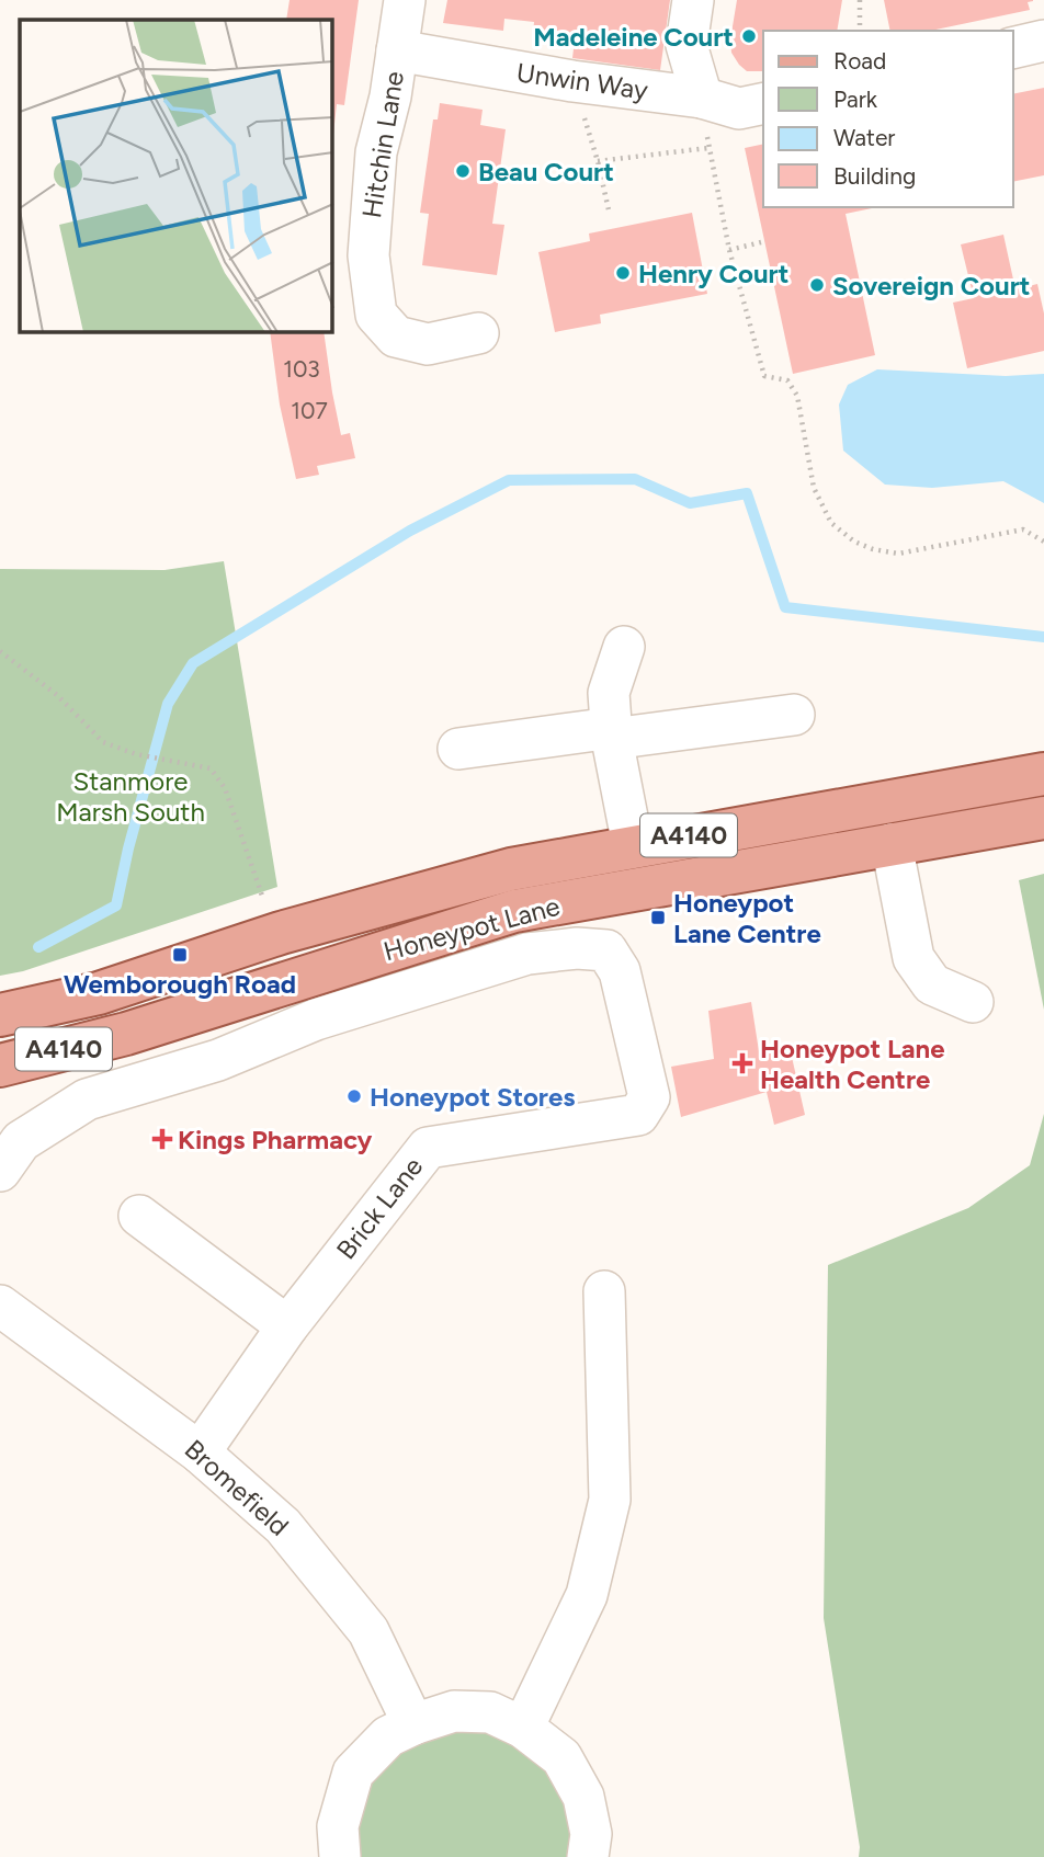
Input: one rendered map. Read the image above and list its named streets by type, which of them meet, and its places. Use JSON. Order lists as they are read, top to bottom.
{
  "streets": {
    "main road": ["A4140", "Honeypot Lane"],
    "street": [
      "Unwin Way",
      "Hitchin Lane",
      "Brick Lane",
      "Bromefield"
    ]
  },
  "crossings": [
    ["Unwin Way", "Hitchin Lane"],
    ["Brick Lane", "Bromefield"]
  ],
  "parks": ["Stanmore Marsh South"],
  "places": {
    "other": [
      "Madeleine Court",
      "Beau Court",
      "Henry Court",
      "Sovereign Court",
      "Honeypot Stores"
    ],
    "transit": ["Honeypot Lane Centre", "Wemborough Road"],
    "health": ["Honeypot Lane Health Centre", "Kings Pharmacy"]
  },
  "house_numbers": ["103", "107"],
  "legend": [
    "Road",
    "Park",
    "Water",
    "Building"
  ]
}
